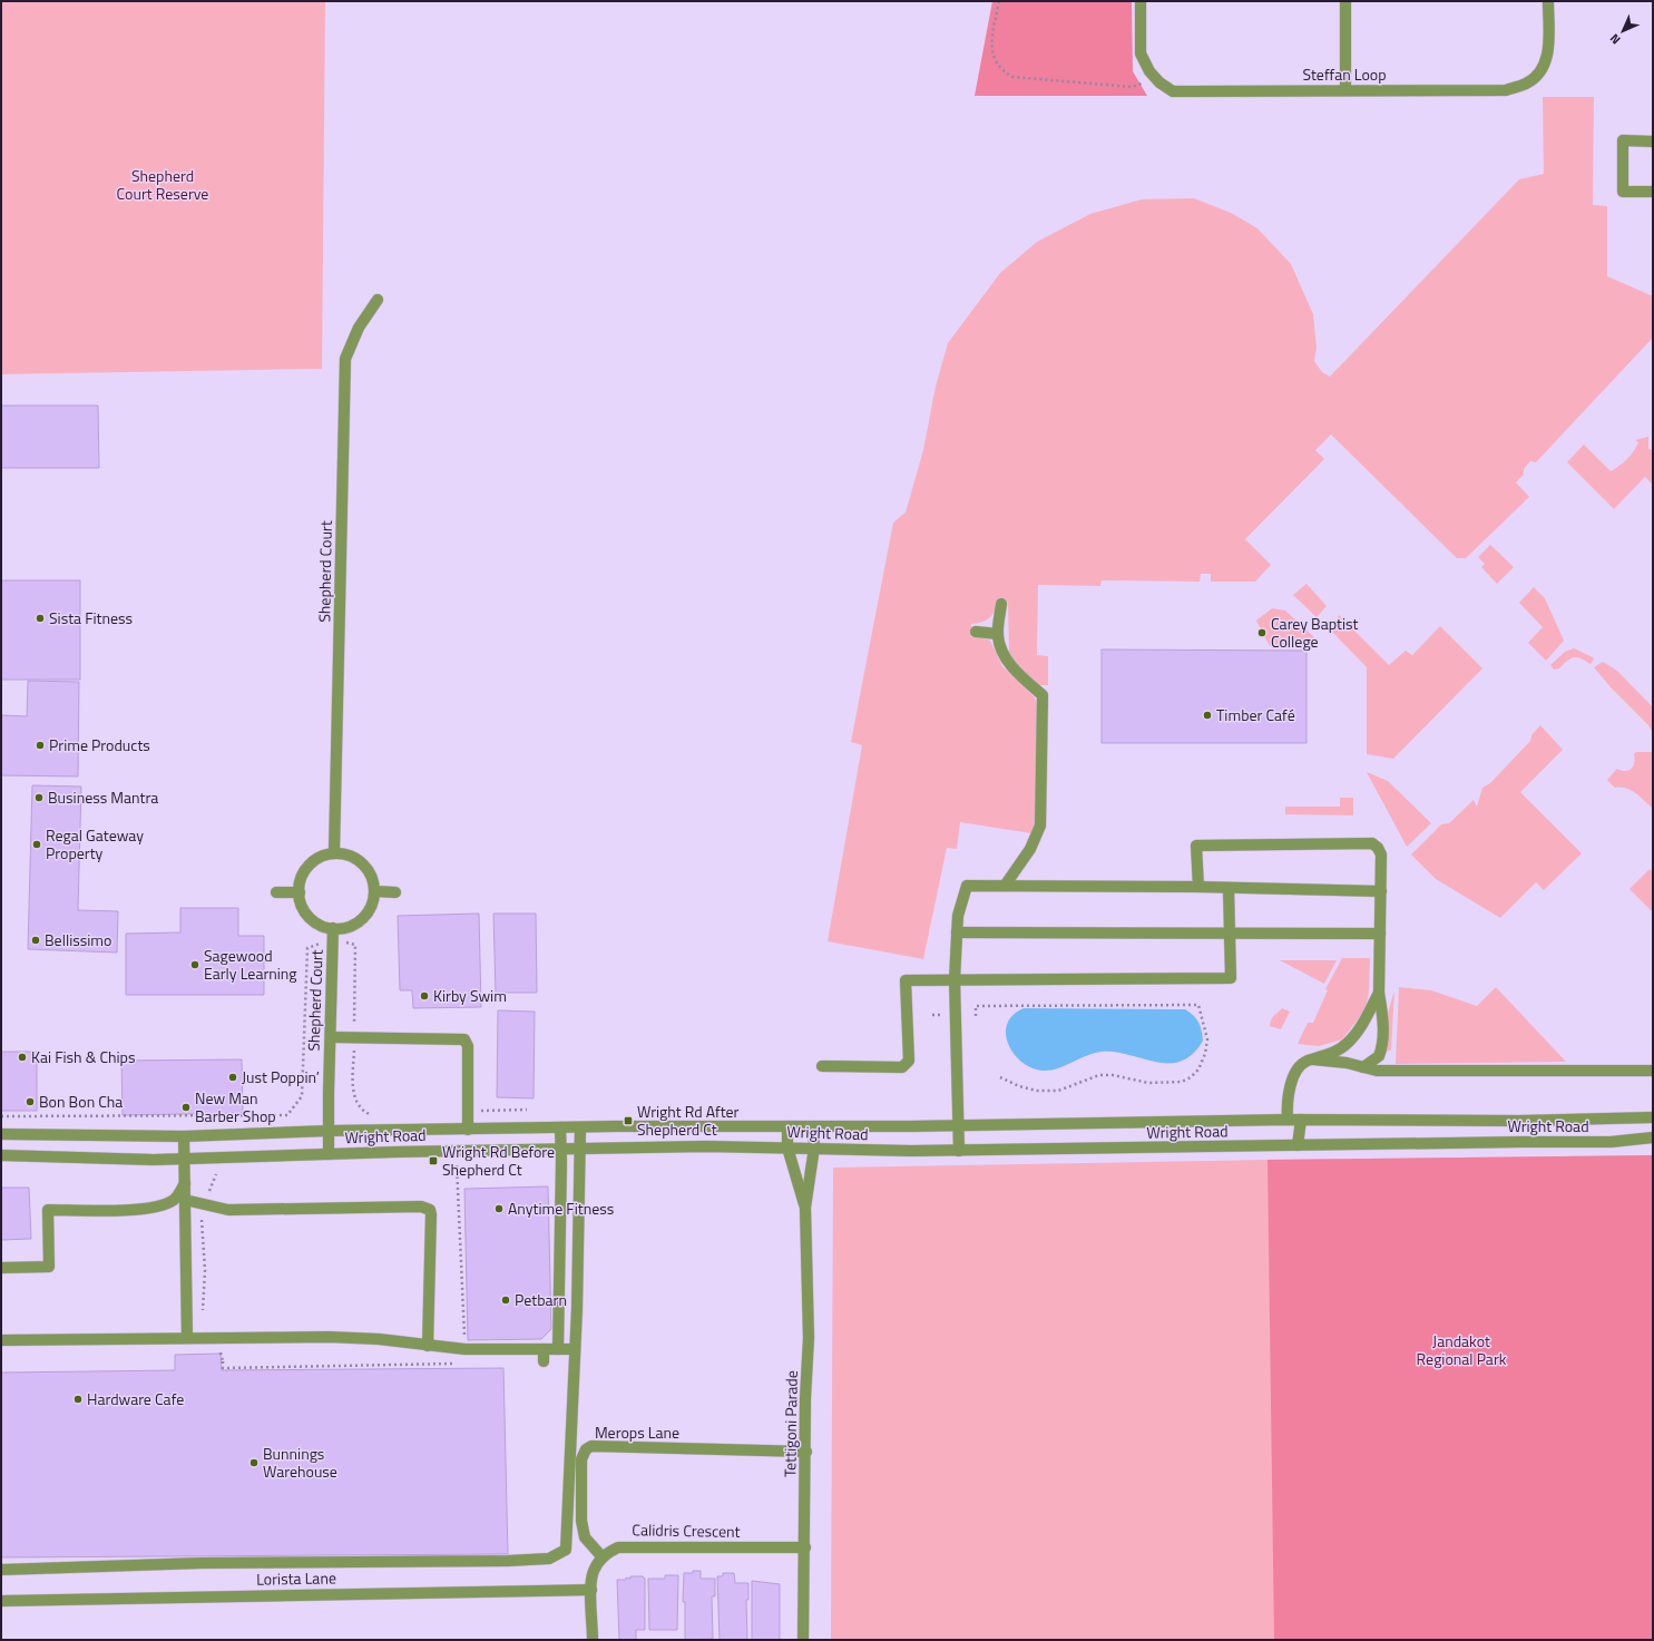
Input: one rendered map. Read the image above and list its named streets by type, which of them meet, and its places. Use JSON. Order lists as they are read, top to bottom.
{
  "streets": {
    "street": [
      "Steffan Loop",
      "Shepherd Court",
      "Wright Road",
      "Tettigoni Parade",
      "Merops Lane",
      "Calidris Crescent",
      "Lorista Lane"
    ]
  },
  "crossings": [
    ["Shepherd Court", "Wright Road"],
    ["Wright Road", "Tettigoni Parade"],
    ["Tettigoni Parade", "Merops Lane"],
    ["Tettigoni Parade", "Calidris Crescent"],
    ["Merops Lane", "Calidris Crescent"]
  ],
  "parks": ["Shepherd Court Reserve", "Jandakot Regional Park"],
  "places": {
    "other": [
      "Sista Fitness",
      "Carey Baptist College",
      "Timber Café",
      "Prime Products",
      "Business Mantra",
      "Regal Gateway Property",
      "Bellissimo",
      "Sagewood Early Learning",
      "Kirby Swim",
      "Kai Fish & Chips",
      "Just Poppin’",
      "Bon Bon Cha",
      "New Man Barber Shop",
      "Anytime Fitness",
      "Petbarn",
      "Hardware Cafe",
      "Bunnings Warehouse"
    ],
    "transit": ["Wright Rd After Shepherd Ct", "Wright Rd Before Shepherd Ct"]
  },
  "north": "bottom left"
}
